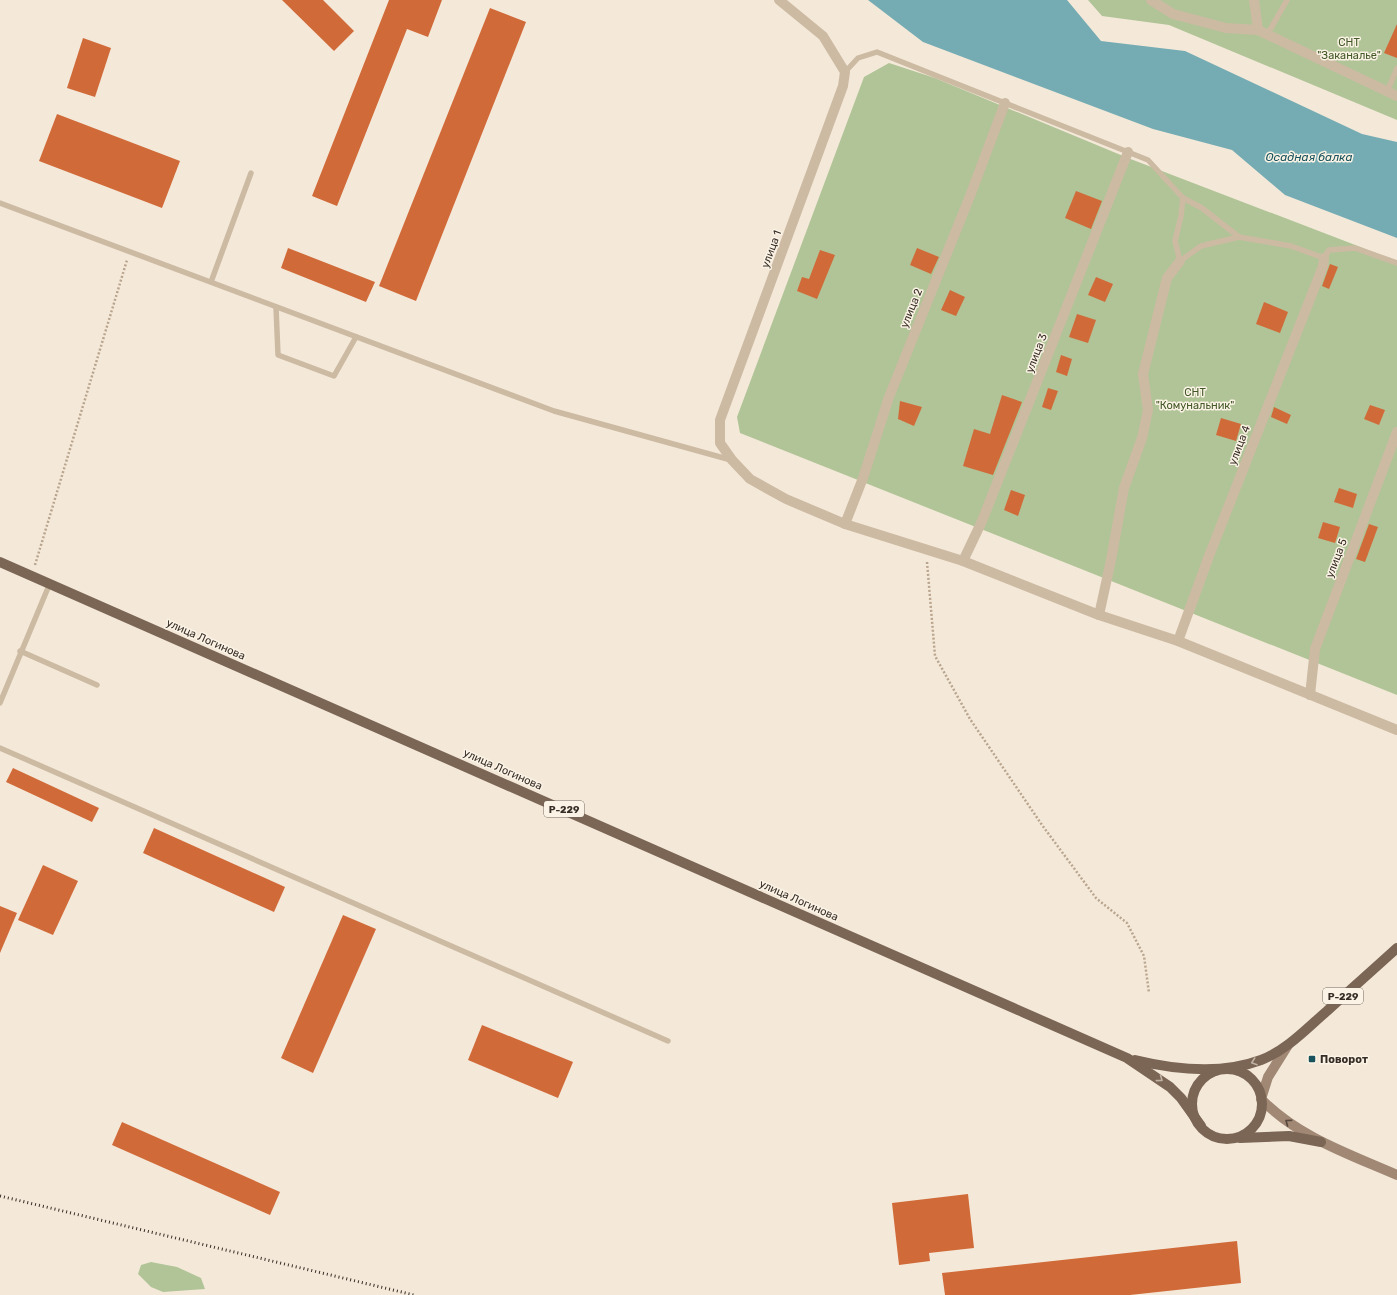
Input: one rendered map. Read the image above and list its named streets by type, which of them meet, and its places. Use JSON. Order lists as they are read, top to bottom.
{
  "streets": {
    "main road": ["улица Логинова", "Р-229"],
    "street": [
      "улица 1",
      "улица 2",
      "улица 3",
      "улица 4",
      "улица 5"
    ]
  },
  "water": ["Осадная балка"],
  "parks": ["СНТ \"Заканалье\"", "СНТ \"Комунальник\""],
  "places": {
    "transit": ["Поворот"]
  }
}
